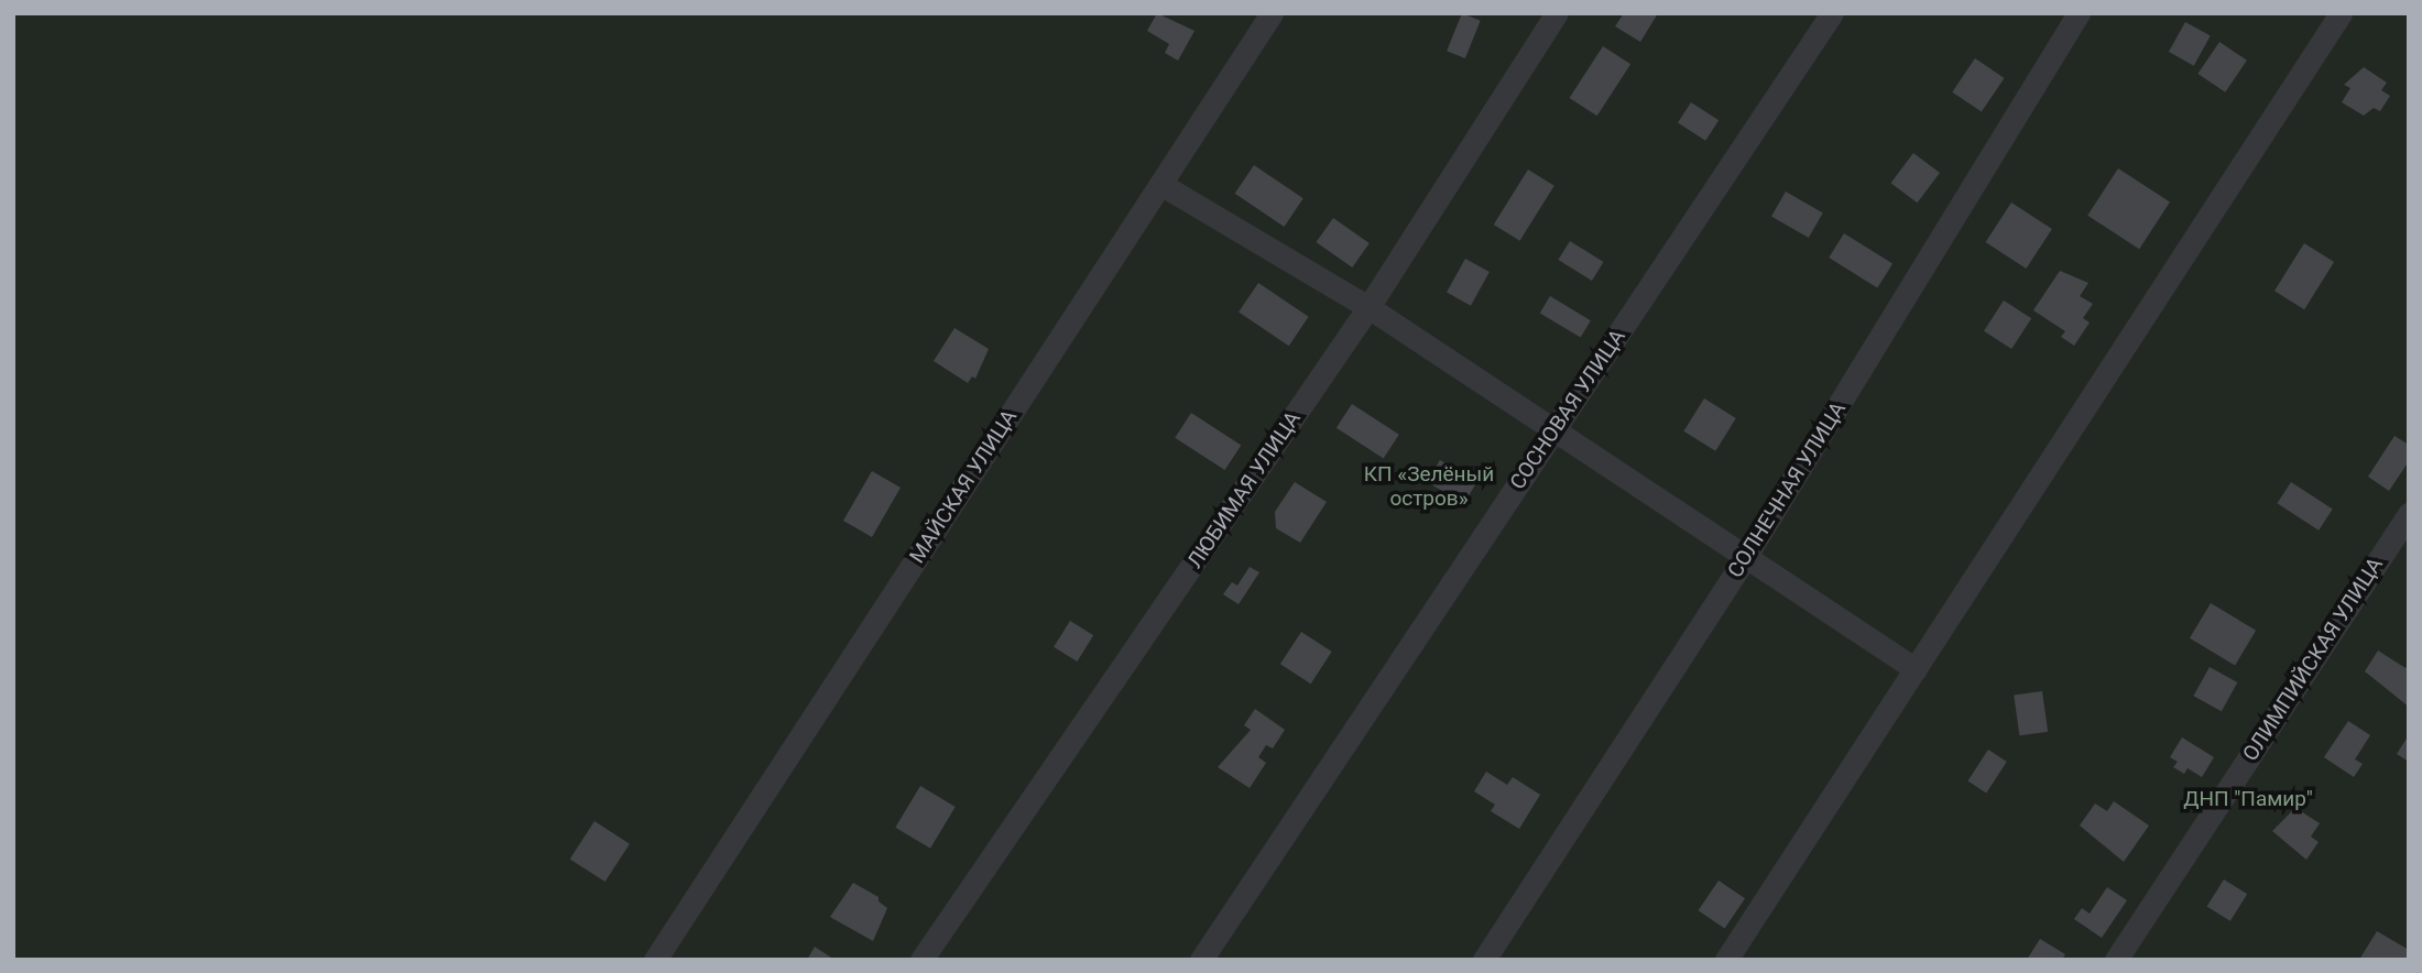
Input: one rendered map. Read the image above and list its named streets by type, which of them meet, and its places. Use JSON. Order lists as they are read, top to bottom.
{
  "streets": {
    "street": [
      "СОСНОВАЯ УЛИЦА",
      "МАЙСКАЯ УЛИЦА",
      "ЛЮБИМАЯ УЛИЦА",
      "СОЛНЕЧНАЯ УЛИЦА",
      "ОЛИМПИЙСКАЯ УЛИЦА"
    ]
  },
  "parks": ["КП «Зелёный остров»", "ДНП \"Памир\""]
}
